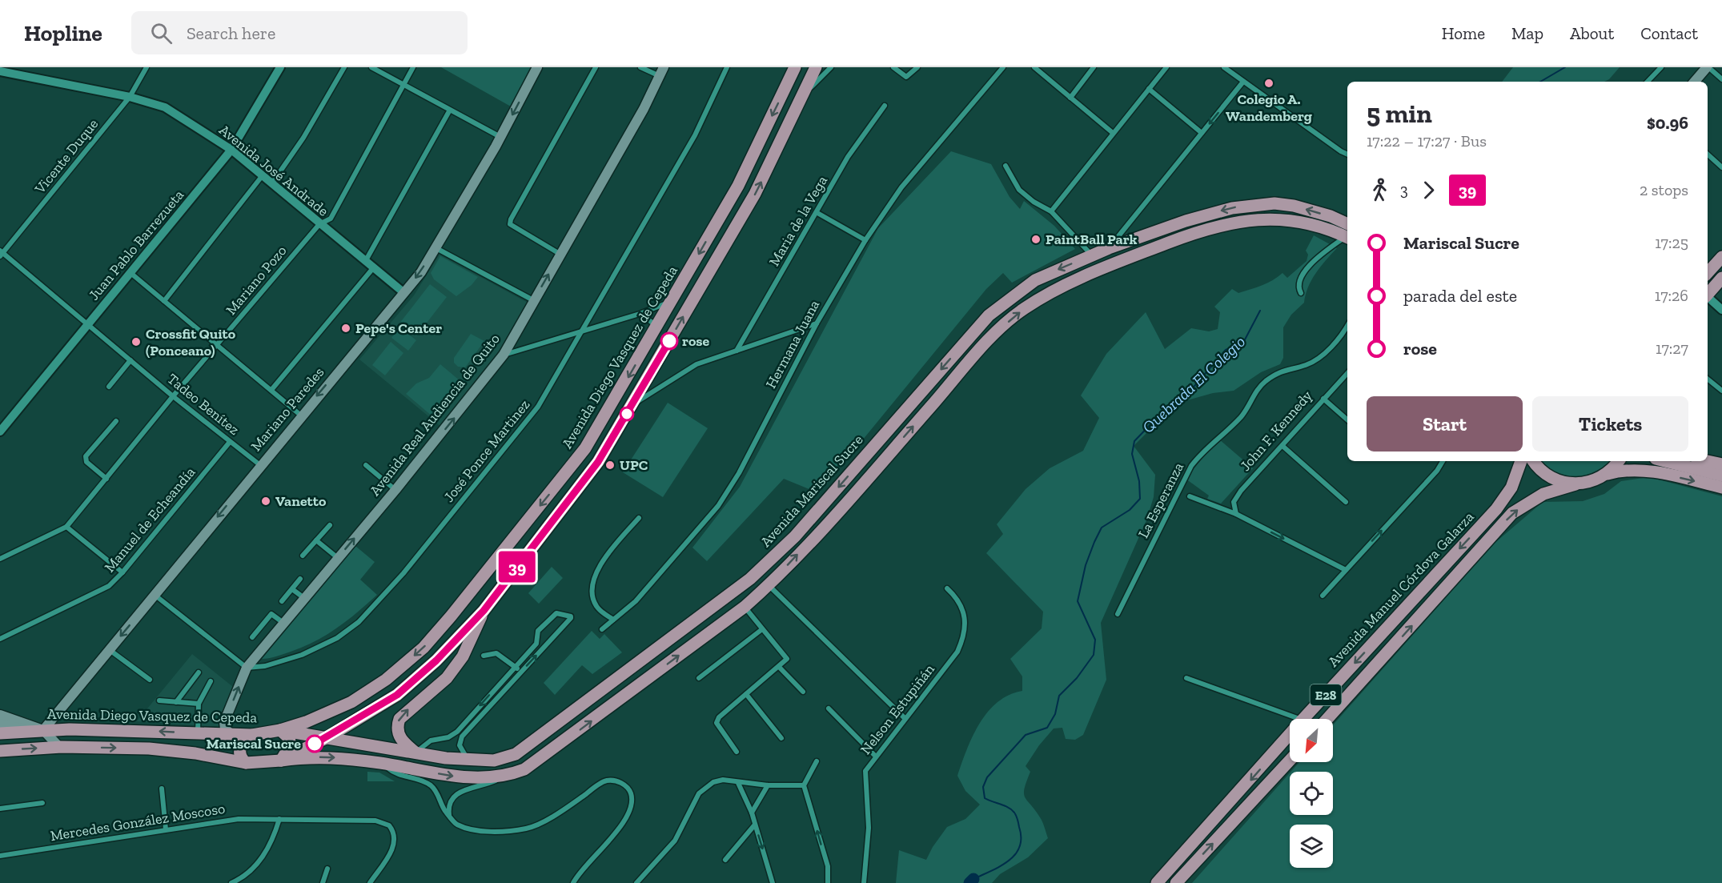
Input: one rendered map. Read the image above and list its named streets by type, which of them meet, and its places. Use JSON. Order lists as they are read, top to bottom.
{
  "streets": {
    "main road": [
      "Avenida Diego Vasquez de Cepeda",
      "Mariano Paredes",
      "Avenida Real Audiencia de Quito",
      "Avenida Mariscal Sucre",
      "Avenida Manuel Córdova Galarza",
      "E28"
    ],
    "street": [
      "Vicente Duque",
      "Avenida José Andrade",
      "Maria de la Vega",
      "Juan Pablo Barrezueta",
      "Mariano Pozo",
      "Hermana Juana",
      "Tadeo Benítez",
      "John F. Kennedy",
      "José Ponce Martinez",
      "La Esperanza",
      "Manuel de Echeandía",
      "Nelson Estupiñán",
      "Mercedes González Moscoso"
    ]
  },
  "crossings": [
    ["Vicente Duque", "Avenida José Andrade"],
    ["Vicente Duque", "Tadeo Benítez"],
    ["Avenida José Andrade", "Juan Pablo Barrezueta"],
    ["Avenida José Andrade", "Mariano Pozo"],
    ["Avenida José Andrade", "Mariano Paredes"],
    ["Juan Pablo Barrezueta", "Tadeo Benítez"],
    ["Mariano Pozo", "Tadeo Benítez"],
    ["Avenida Diego Vasquez de Cepeda", "Mariano Paredes"],
    ["Avenida Diego Vasquez de Cepeda", "Avenida Real Audiencia de Quito"],
    ["Avenida Diego Vasquez de Cepeda", "Avenida Mariscal Sucre"],
    ["Tadeo Benítez", "Mariano Paredes"],
    ["Tadeo Benítez", "Manuel de Echeandía"],
    ["Avenida Real Audiencia de Quito", "José Ponce Martinez"]
  ],
  "one_way": ["Mariano Paredes", "Avenida Real Audiencia de Quito"],
  "water": ["Quebrada El Colegio"],
  "places": [
    "Colegio A. Wandemberg",
    "PaintBall Park",
    "Pepe's Center",
    "rose",
    "Crossfit Quito (Ponceano)",
    "UPC",
    "Vanetto",
    "Mariscal Sucre"
  ],
  "lines": ["bus line 39"],
  "north": "bottom left",
  "page": {
    "header": "Hopline",
    "search": "Search here",
    "nav": [
      "Home",
      "Map",
      "About",
      "Contact"
    ],
    "on_map": "39",
    "heading": ["5 min", "17:22 – 17:27 · Bus", "$0.96"],
    "legs": ["3", "39", "2 stops"],
    "list": [
      {
        "name": "Mariscal Sucre",
        "value": "17:25"
      },
      {
        "name": "parada del este",
        "value": "17:26"
      },
      {
        "name": "rose",
        "value": "17:27"
      }
    ],
    "buttons": ["Start", "Tickets"]
  }
}
